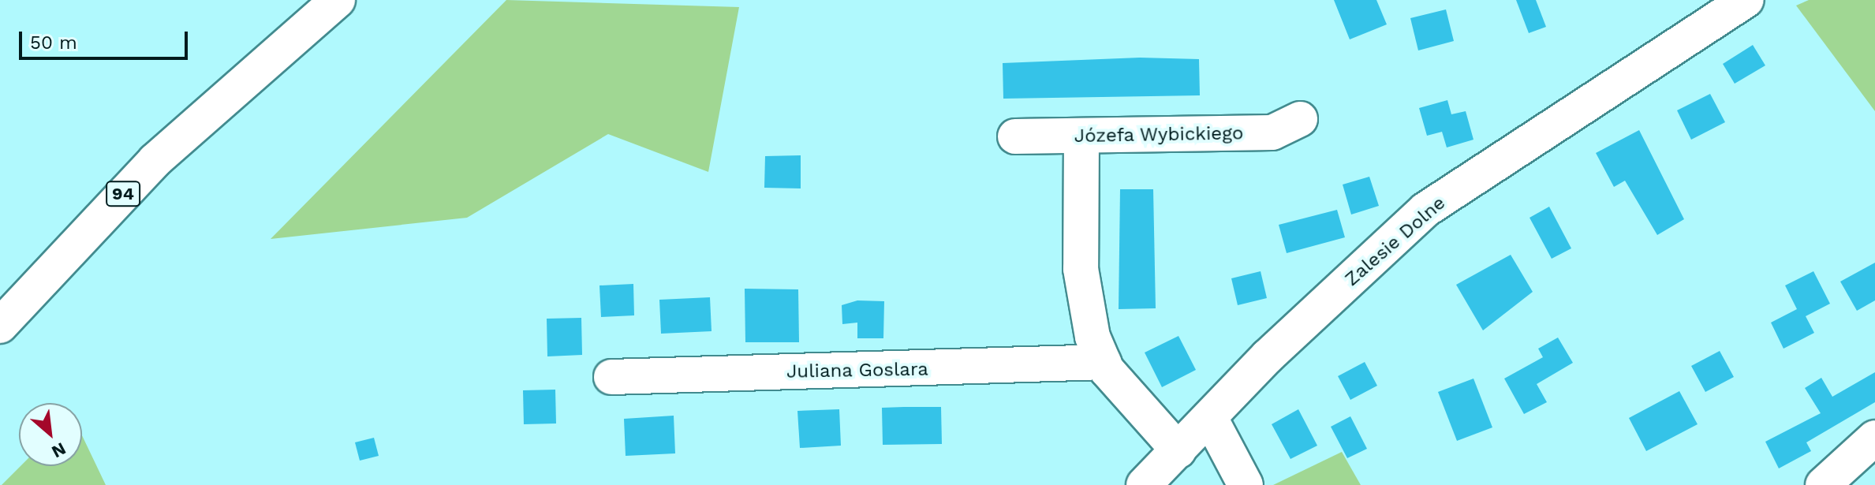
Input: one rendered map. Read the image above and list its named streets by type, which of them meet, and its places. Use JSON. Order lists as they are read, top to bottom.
{
  "streets": {
    "street": [
      "Józefa Wybickiego",
      "94",
      "Zalesie Dolne",
      "Juliana Goslara"
    ]
  },
  "scale_bar": "50 m",
  "north": "bottom right"
}
